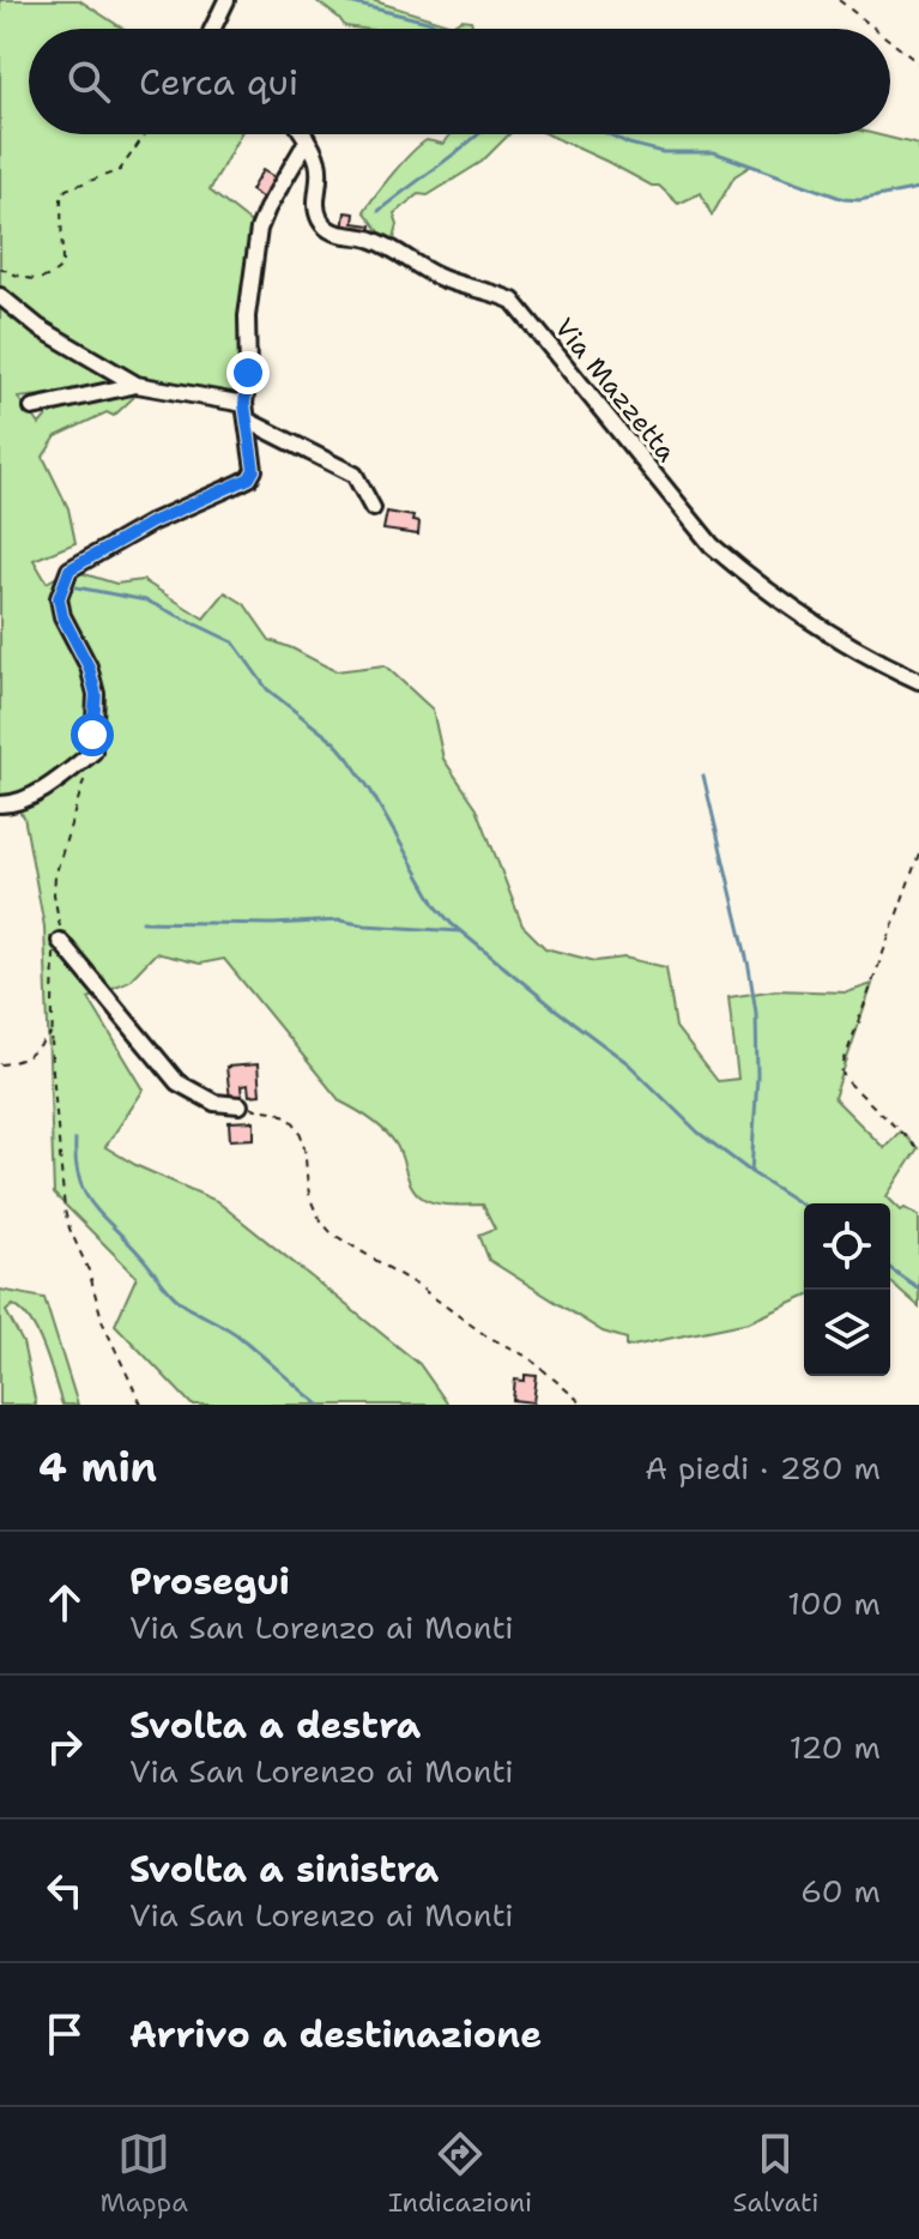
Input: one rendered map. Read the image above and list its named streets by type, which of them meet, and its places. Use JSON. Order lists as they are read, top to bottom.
{
  "streets": {
    "street": ["Via Mazzetta"]
  },
  "page": {
    "search": "Cerca qui",
    "heading": ["4 min", "A piedi · 280 m"],
    "list": [
      ["Prosegui", "Via San Lorenzo ai Monti", "100 m"],
      ["Svolta a destra", "Via San Lorenzo ai Monti", "120 m"],
      ["Svolta a sinistra", "Via San Lorenzo ai Monti", "60 m"],
      "Arrivo a destinazione"
    ],
    "nav": ["Mappa", "Indicazioni", "Salvati"]
  }
}
